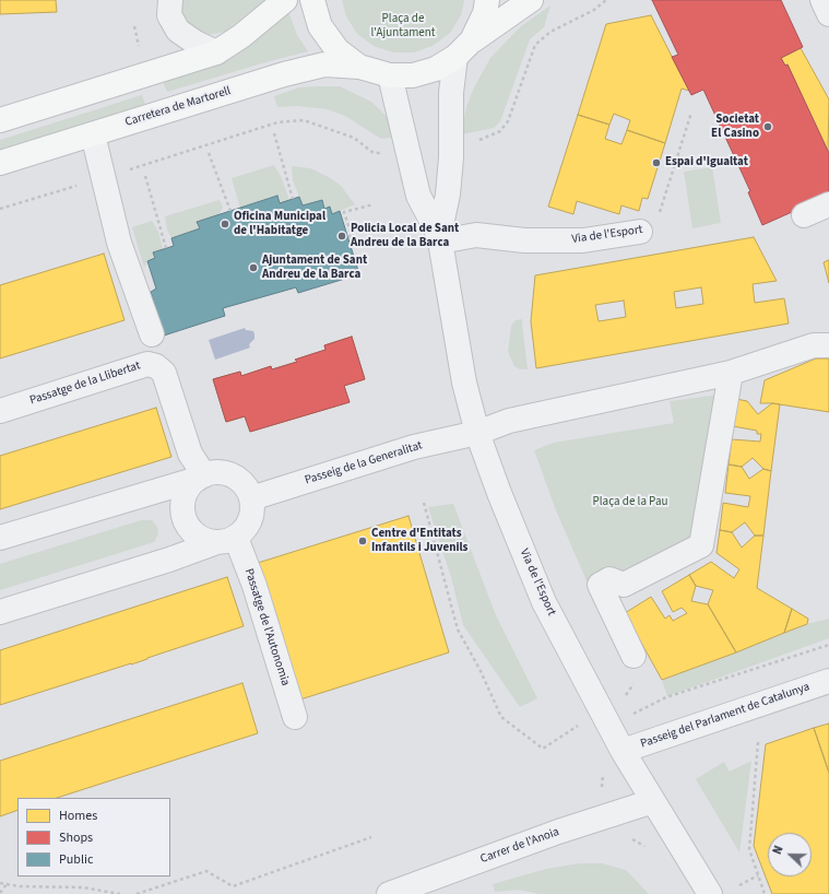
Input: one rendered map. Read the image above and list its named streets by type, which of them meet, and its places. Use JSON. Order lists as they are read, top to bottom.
{
  "streets": {
    "main road": ["Carretera de Martorell"],
    "street": [
      "Via de l'Esport",
      "Passatge de la Llibertat",
      "Passeig de la Generalitat",
      "Passatge de l'Autonomia",
      "Passeig del Parlament de Catalunya",
      "Carrer de l'Anoia"
    ]
  },
  "crossings": [
    ["Carretera de Martorell", "Via de l'Esport"],
    ["Via de l'Esport", "Passeig de la Generalitat"],
    ["Via de l'Esport", "Passeig del Parlament de Catalunya"],
    ["Via de l'Esport", "Carrer de l'Anoia"],
    ["Passatge de la Llibertat", "Passeig de la Generalitat"],
    ["Passatge de la Llibertat", "Passatge de l'Autonomia"],
    ["Passeig de la Generalitat", "Passatge de l'Autonomia"]
  ],
  "parks": ["Plaça de l'Ajuntament", "Plaça de la Pau"],
  "places": [
    "Societat El Casino",
    "Espai d'Igualtat",
    "Oficina Municipal de l'Habitatge",
    "Policia Local de Sant Andreu de la Barca",
    "Ajuntament de Sant Andreu de la Barca",
    "Centre d'Entitats Infantils i Juvenils"
  ],
  "legend": ["Homes", "Shops", "Public"],
  "north": "left"
}
